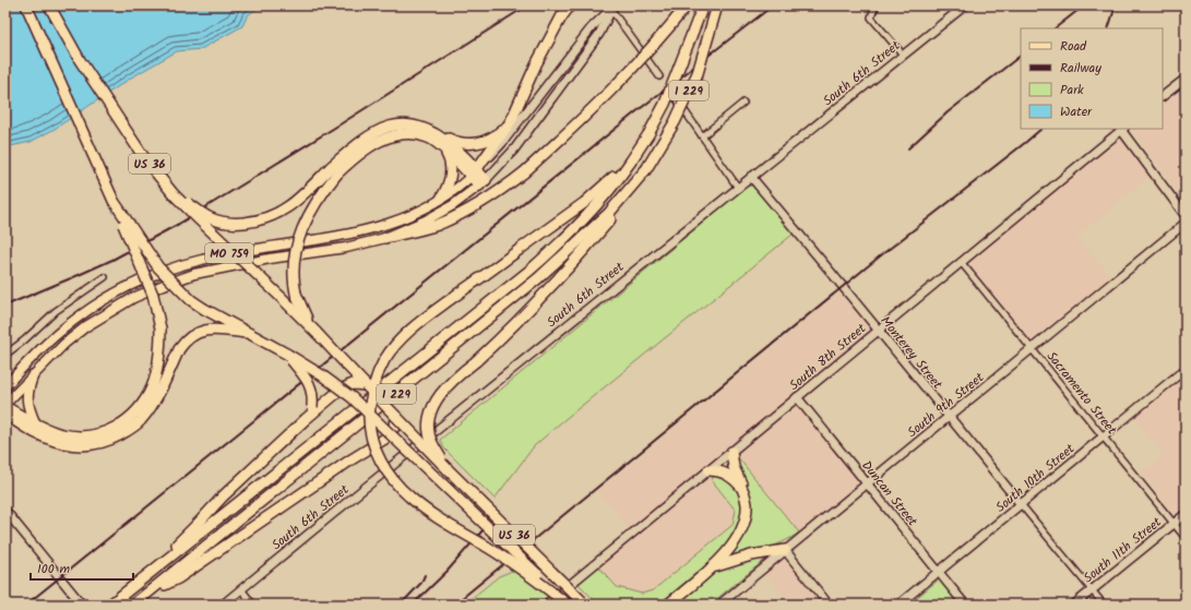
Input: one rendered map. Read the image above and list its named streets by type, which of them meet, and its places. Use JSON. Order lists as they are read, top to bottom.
{
  "streets": {
    "highway": ["I 229", "US 36"],
    "main road": [
      "South 6th Street",
      "MO 759",
      "Monterey Street",
      "South 8th Street",
      "South 9th Street",
      "South 10th Street",
      "Duncan Street",
      "South 11th Street"
    ],
    "street": ["Sacramento Street"]
  },
  "crossings": [
    ["South 6th Street", "Monterey Street"],
    ["Monterey Street", "South 8th Street"],
    ["Monterey Street", "South 9th Street"],
    ["Monterey Street", "South 10th Street"],
    ["Monterey Street", "South 11th Street"],
    ["South 8th Street", "Sacramento Street"],
    ["South 8th Street", "Duncan Street"],
    ["Sacramento Street", "South 9th Street"],
    ["Sacramento Street", "South 10th Street"],
    ["Sacramento Street", "South 11th Street"],
    ["South 9th Street", "Duncan Street"],
    ["South 10th Street", "Duncan Street"]
  ],
  "legend": [
    "Road",
    "Railway",
    "Park",
    "Water"
  ],
  "scale_bar": "100 m"
}
